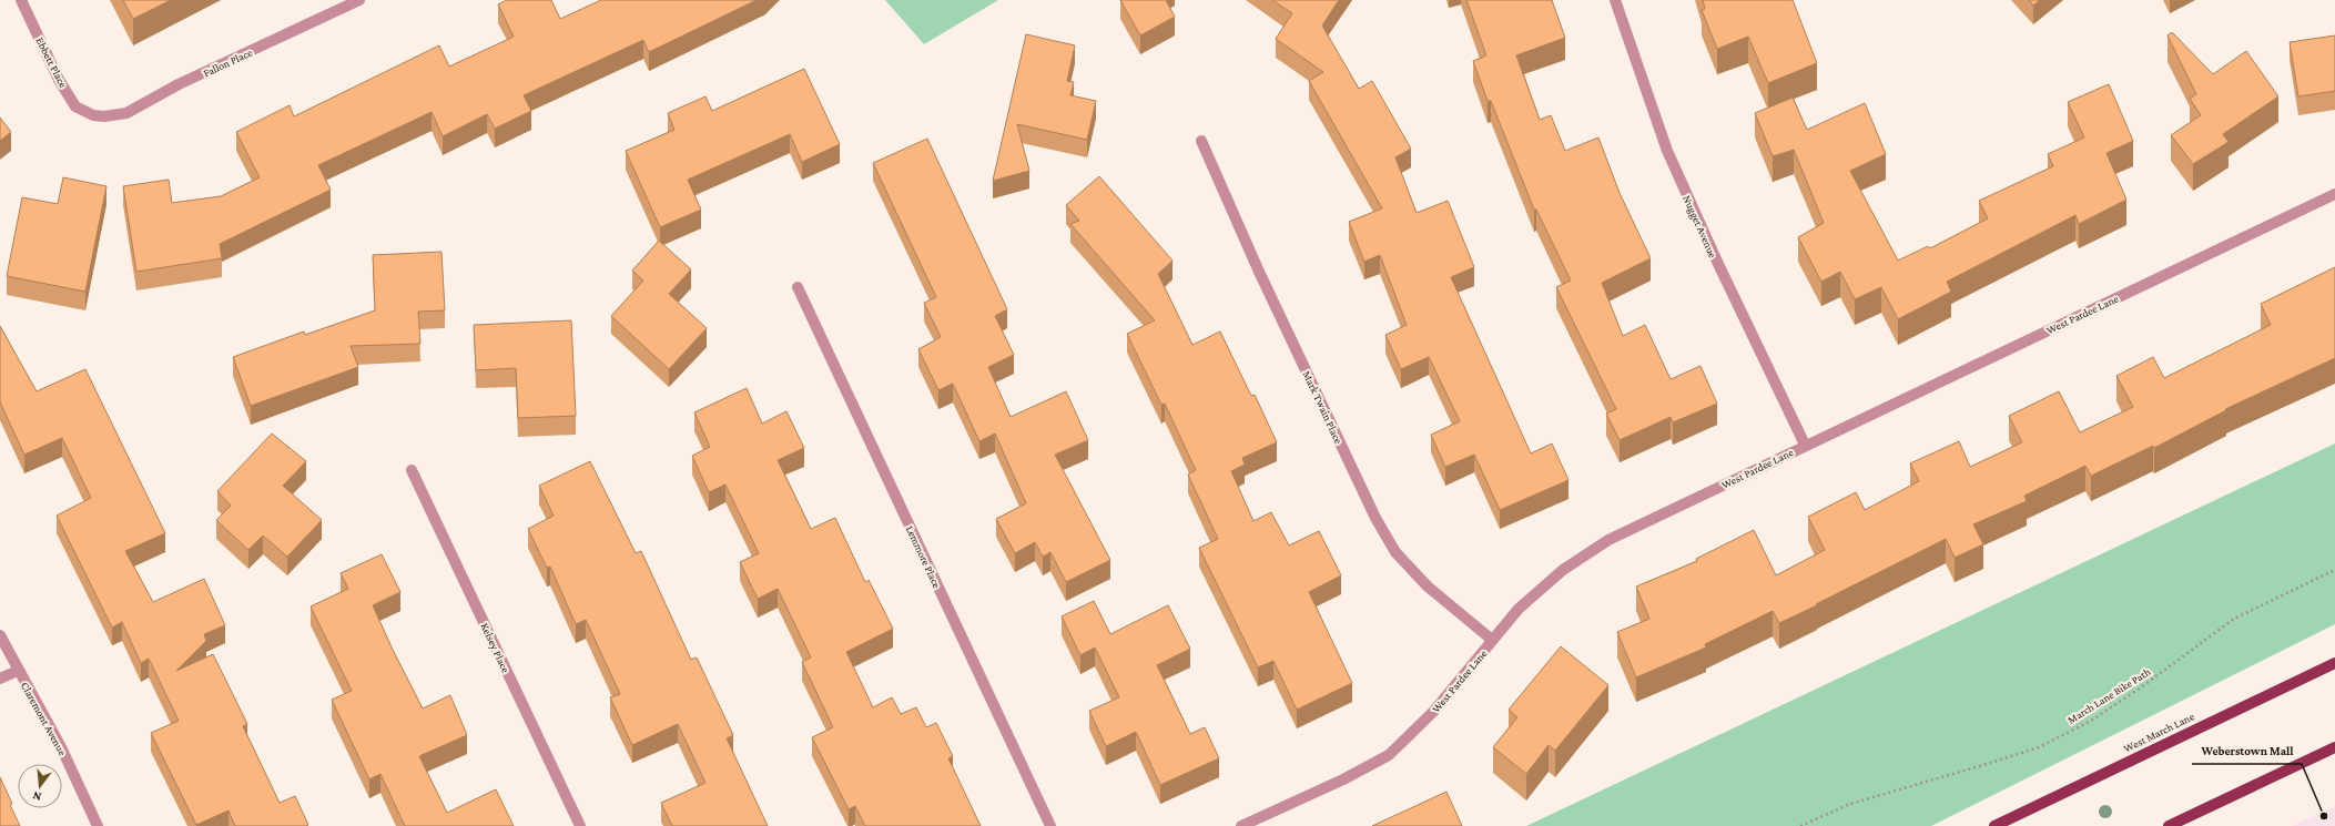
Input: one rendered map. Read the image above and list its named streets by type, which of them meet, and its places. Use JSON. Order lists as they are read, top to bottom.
{
  "streets": {
    "main road": ["West March Lane"],
    "street": [
      "Ebbett Place",
      "Fallon Place",
      "Nugget Avenue",
      "West Pardee Lane",
      "Mark Twain Place",
      "Lemmore Place",
      "Kelsey Place",
      "Claremont Avenue"
    ],
    "path": ["March Lane Bike Path"]
  },
  "crossings": [
    ["Ebbett Place", "Fallon Place"],
    ["Nugget Avenue", "West Pardee Lane"],
    ["West Pardee Lane", "Mark Twain Place"]
  ],
  "places": ["Weberstown Mall"],
  "north": "bottom"
}
